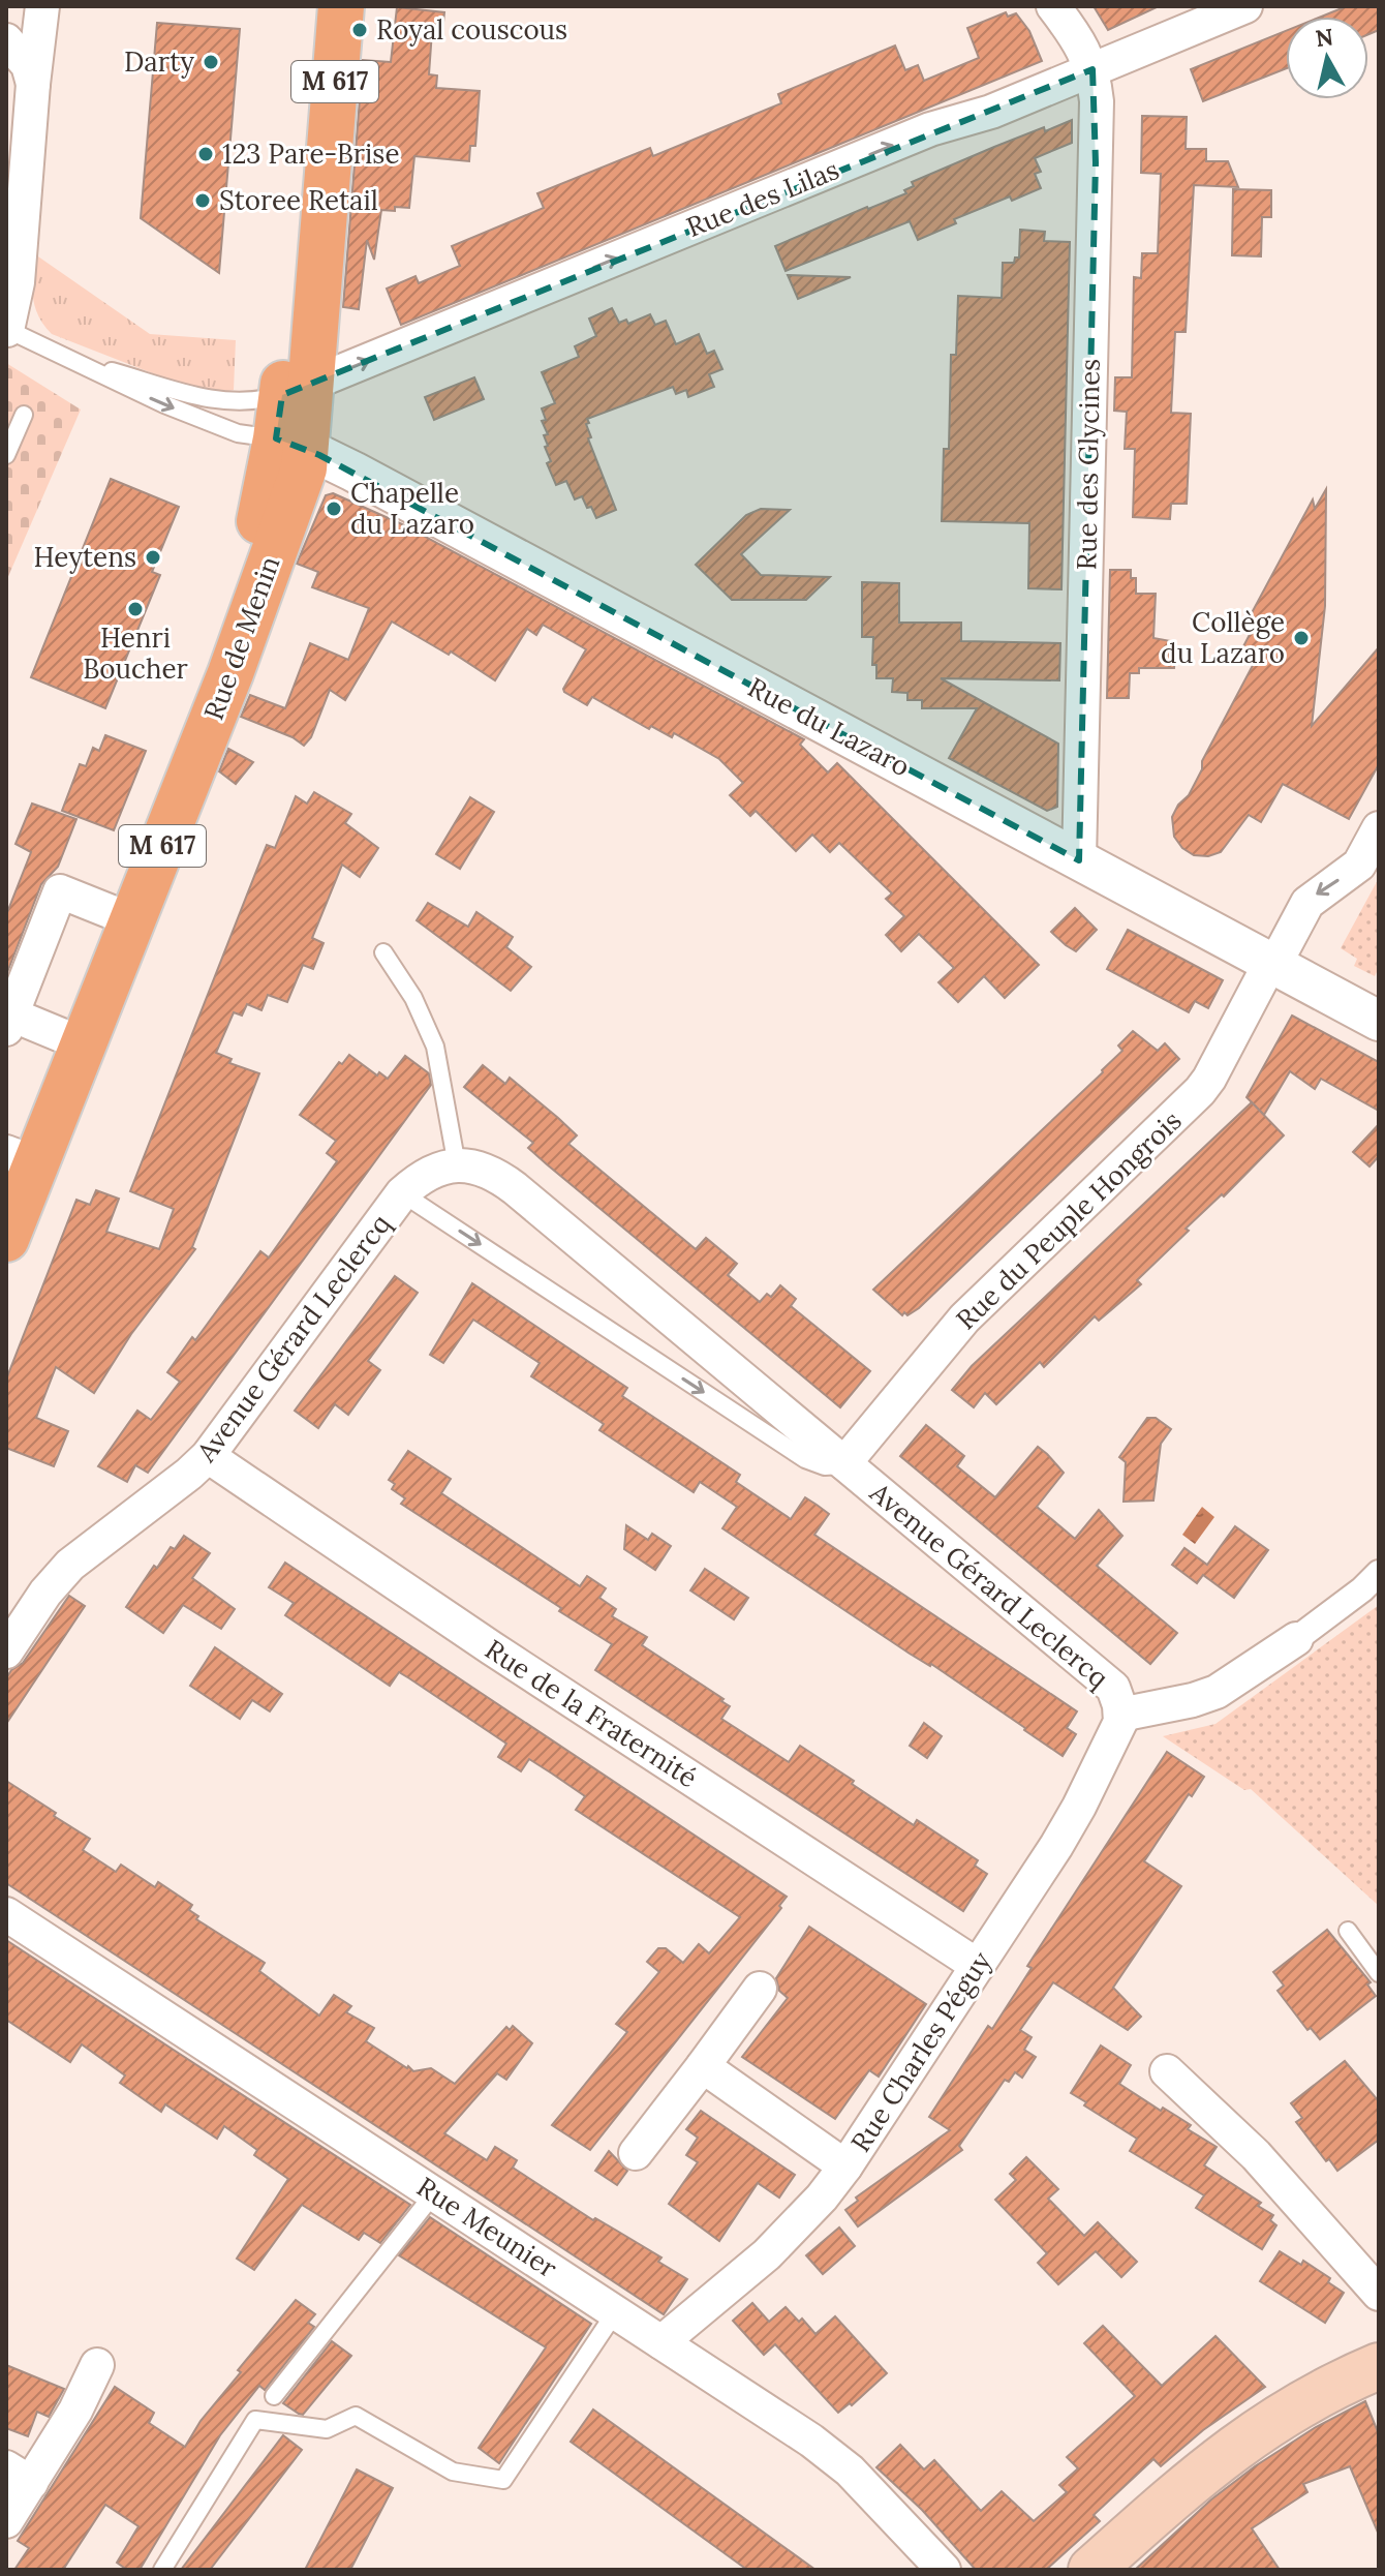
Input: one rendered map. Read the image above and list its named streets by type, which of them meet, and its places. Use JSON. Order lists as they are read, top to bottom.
{
  "streets": {
    "main road": ["M 617", "Rue de Menin"],
    "street": [
      "Rue des Lilas",
      "Rue des Glycines",
      "Rue du Lazaro",
      "Rue du Peuple Hongrois",
      "Avenue Gérard Leclercq",
      "Rue de la Fraternité",
      "Rue Charles Péguy",
      "Rue Meunier"
    ]
  },
  "crossings": [
    ["Rue des Lilas", "Rue des Glycines"],
    ["Rue des Lilas", "Rue de Menin"],
    ["Rue des Lilas", "Rue du Lazaro"],
    ["Rue des Glycines", "Rue du Lazaro"],
    ["Rue de Menin", "Rue du Lazaro"],
    ["Rue du Lazaro", "Rue du Peuple Hongrois"],
    ["Rue du Peuple Hongrois", "Avenue Gérard Leclercq"],
    ["Avenue Gérard Leclercq", "Rue de la Fraternité"],
    ["Avenue Gérard Leclercq", "Rue Charles Péguy"],
    ["Rue de la Fraternité", "Rue Charles Péguy"],
    ["Rue Charles Péguy", "Rue Meunier"]
  ],
  "one_way": ["Rue des Lilas"],
  "places": [
    "Royal couscous",
    "Darty",
    "123 Pare-Brise",
    "Storee Retail",
    "Chapelle du Lazaro",
    "Heytens",
    "Henri Boucher",
    "Collège du Lazaro"
  ],
  "north": "top"
}
